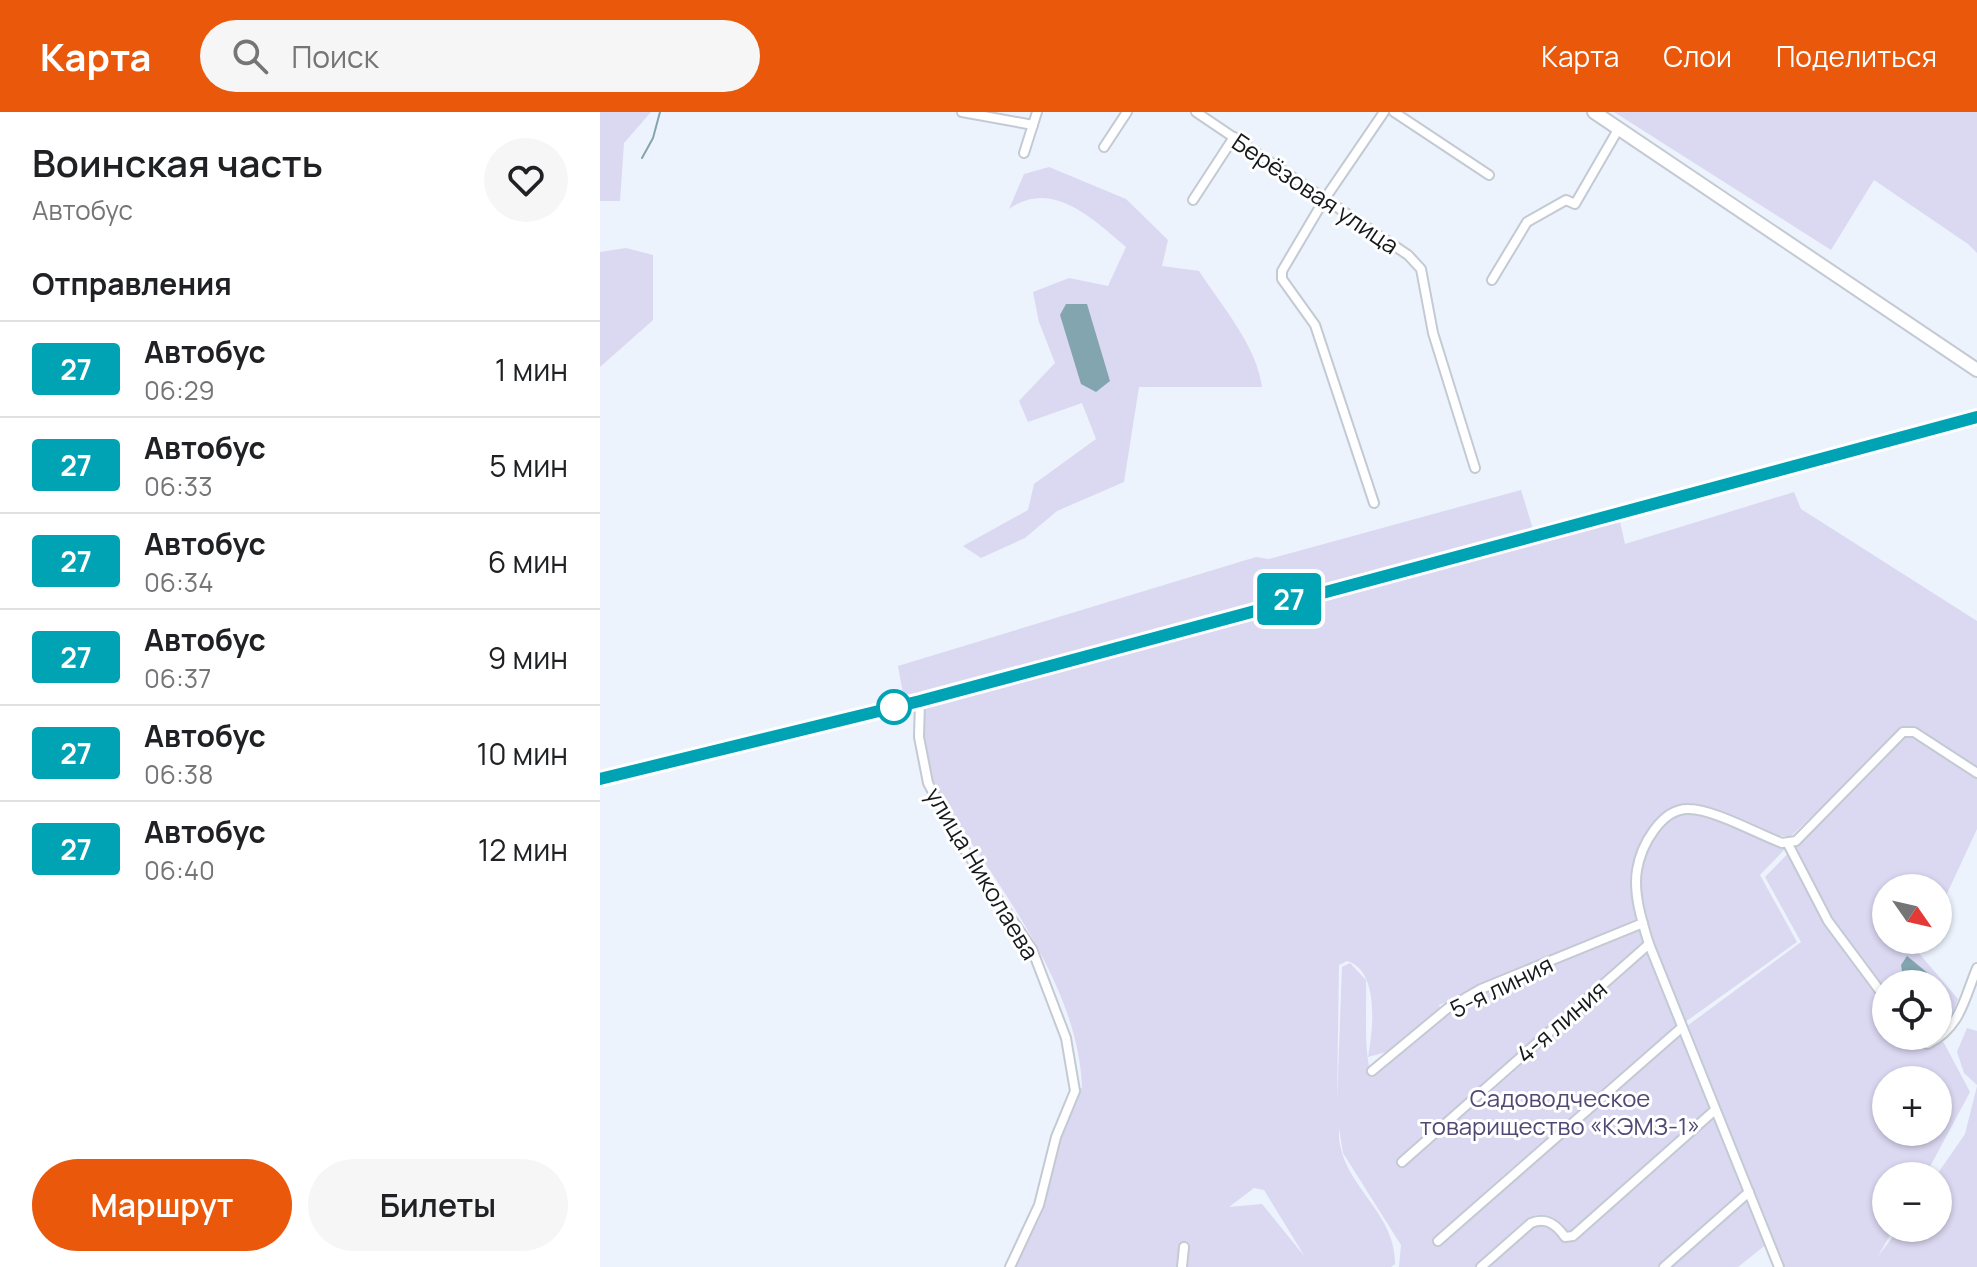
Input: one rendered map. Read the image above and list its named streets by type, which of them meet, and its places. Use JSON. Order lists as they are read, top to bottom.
{
  "streets": {
    "street": [
      "Берёзовая улица",
      "улица Николаева",
      "5-я линия",
      "4-я линия"
    ]
  },
  "parks": ["Садоводческое товарищество «КЭМЗ-1»"],
  "lines": ["bus line 27"],
  "north": "bottom right",
  "page": {
    "header": "Карта",
    "search": "Поиск",
    "nav": ["Карта", "Слои", "Поделиться"],
    "heading": [
      ["Воинская часть", "Автобус"],
      "Отправления"
    ],
    "on_map": "27",
    "list": [
      {
        "mark": "27",
        "name": "Автобус",
        "note": "06:29",
        "value": "1 мин"
      },
      {
        "mark": "27",
        "name": "Автобус",
        "note": "06:33",
        "value": "5 мин"
      },
      {
        "mark": "27",
        "name": "Автобус",
        "note": "06:34",
        "value": "6 мин"
      },
      {
        "mark": "27",
        "name": "Автобус",
        "note": "06:37",
        "value": "9 мин"
      },
      {
        "mark": "27",
        "name": "Автобус",
        "note": "06:38",
        "value": "10 мин"
      },
      {
        "mark": "27",
        "name": "Автобус",
        "note": "06:40",
        "value": "12 мин"
      }
    ],
    "map_buttons": ["+", "−"],
    "buttons": ["Маршрут", "Билеты"]
  }
}
